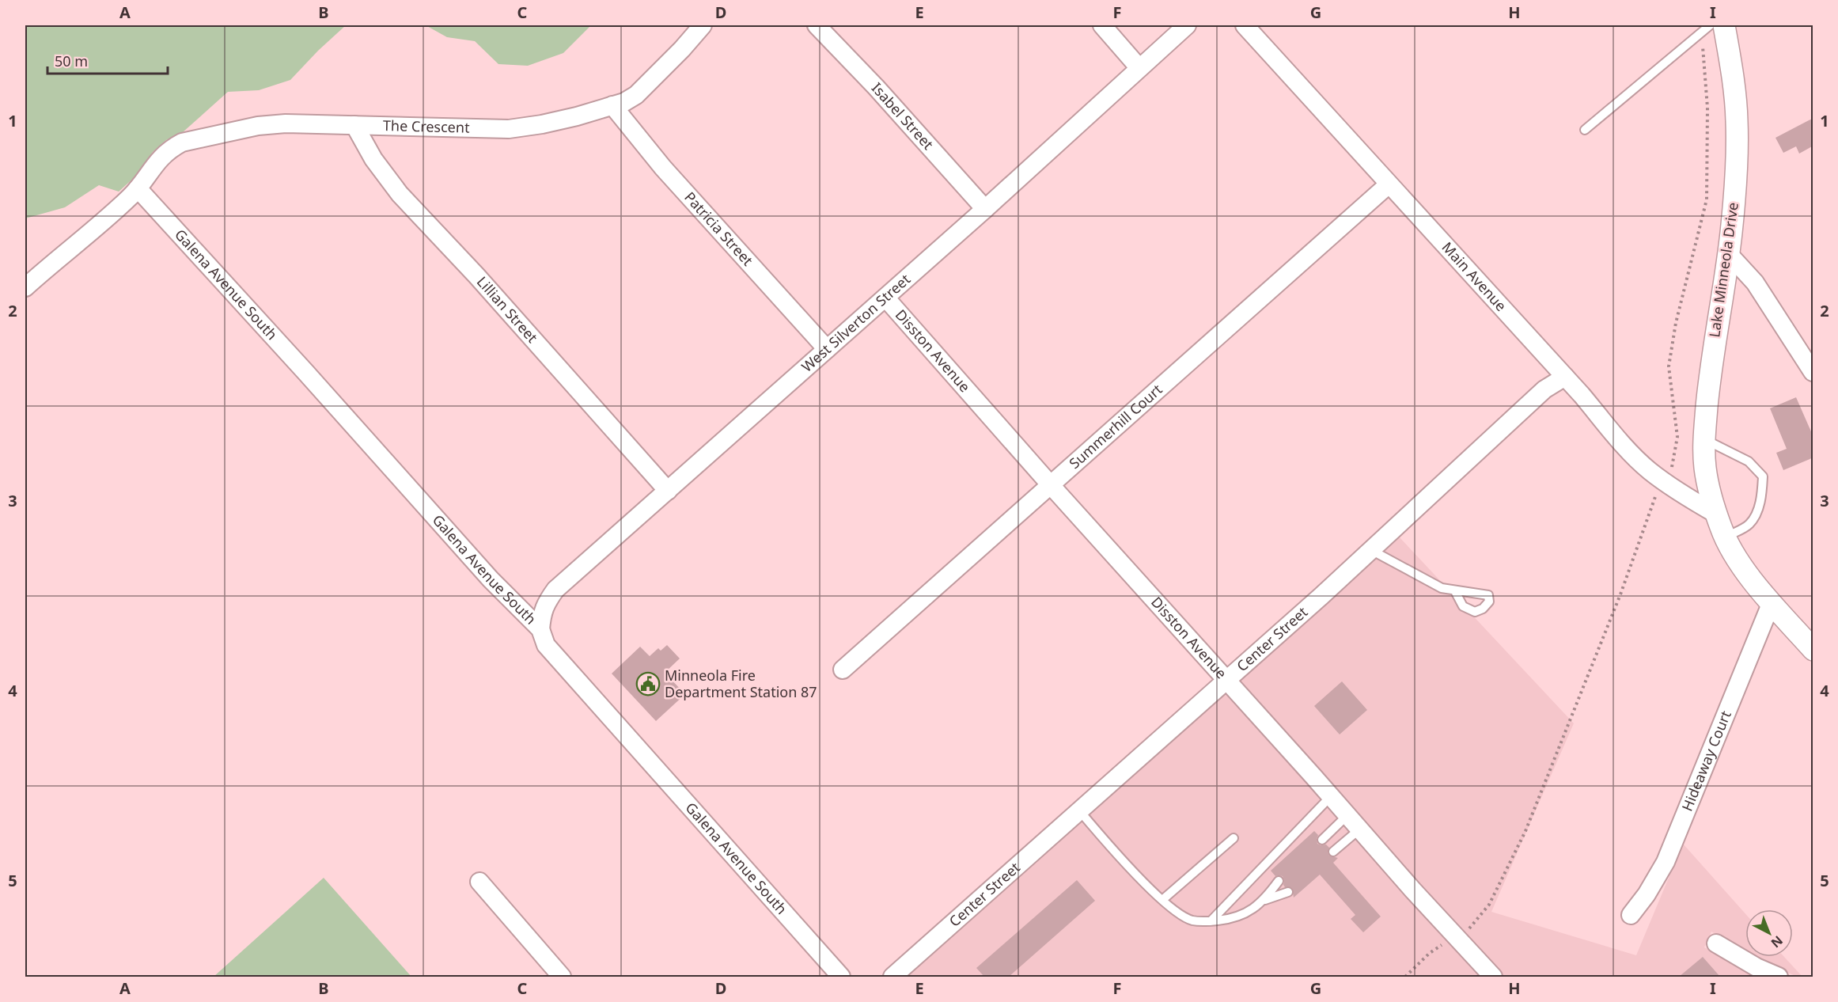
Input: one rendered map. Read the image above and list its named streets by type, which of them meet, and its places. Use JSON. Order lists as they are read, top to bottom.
{
  "streets": {
    "street": [
      "Isabel Street",
      "The Crescent",
      "Patricia Street",
      "Lake Minneola Drive",
      "Main Avenue",
      "Galena Avenue South",
      "Lillian Street",
      "West Silverton Street",
      "Disston Avenue",
      "Summerhill Court",
      "Center Street",
      "Hideaway Court"
    ]
  },
  "crossings": [
    ["Isabel Street", "West Silverton Street"],
    ["The Crescent", "Patricia Street"],
    ["The Crescent", "Galena Avenue South"],
    ["The Crescent", "Lillian Street"],
    ["Patricia Street", "West Silverton Street"],
    ["Lake Minneola Drive", "Main Avenue"],
    ["Lake Minneola Drive", "Hideaway Court"],
    ["Main Avenue", "Summerhill Court"],
    ["Main Avenue", "Center Street"],
    ["Galena Avenue South", "West Silverton Street"],
    ["Lillian Street", "West Silverton Street"],
    ["West Silverton Street", "Disston Avenue"],
    ["Disston Avenue", "Summerhill Court"],
    ["Disston Avenue", "Center Street"]
  ],
  "places": {
    "public building": ["Minneola Fire Department Station 87"]
  },
  "scale_bar": "50 m",
  "north": "bottom right",
  "grid": {
    "columns": [
      "A",
      "B",
      "C",
      "D",
      "E",
      "F",
      "G",
      "H",
      "I"
    ],
    "rows": [
      "1",
      "2",
      "3",
      "4",
      "5"
    ]
  }
}
